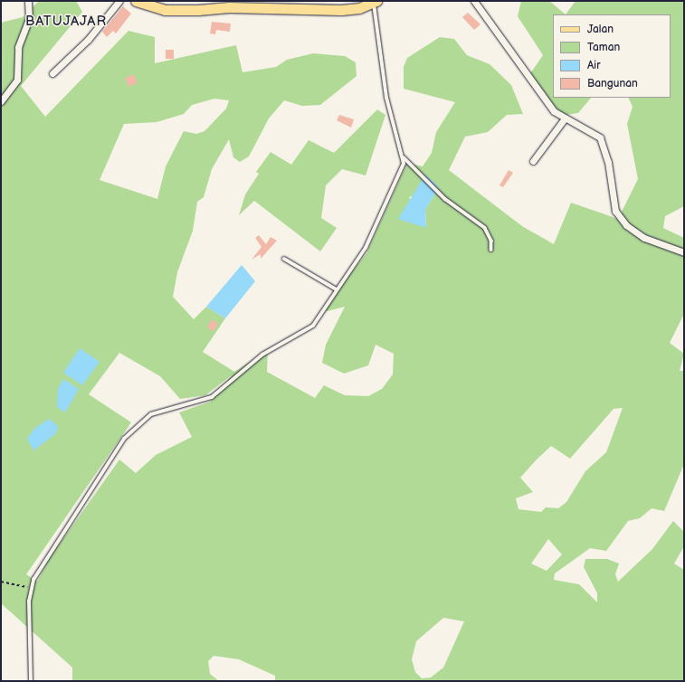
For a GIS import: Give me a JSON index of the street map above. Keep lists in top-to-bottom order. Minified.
{"districts":["BATUJAJAR"],"legend":["Jalan","Taman","Air","Bangunan"]}
